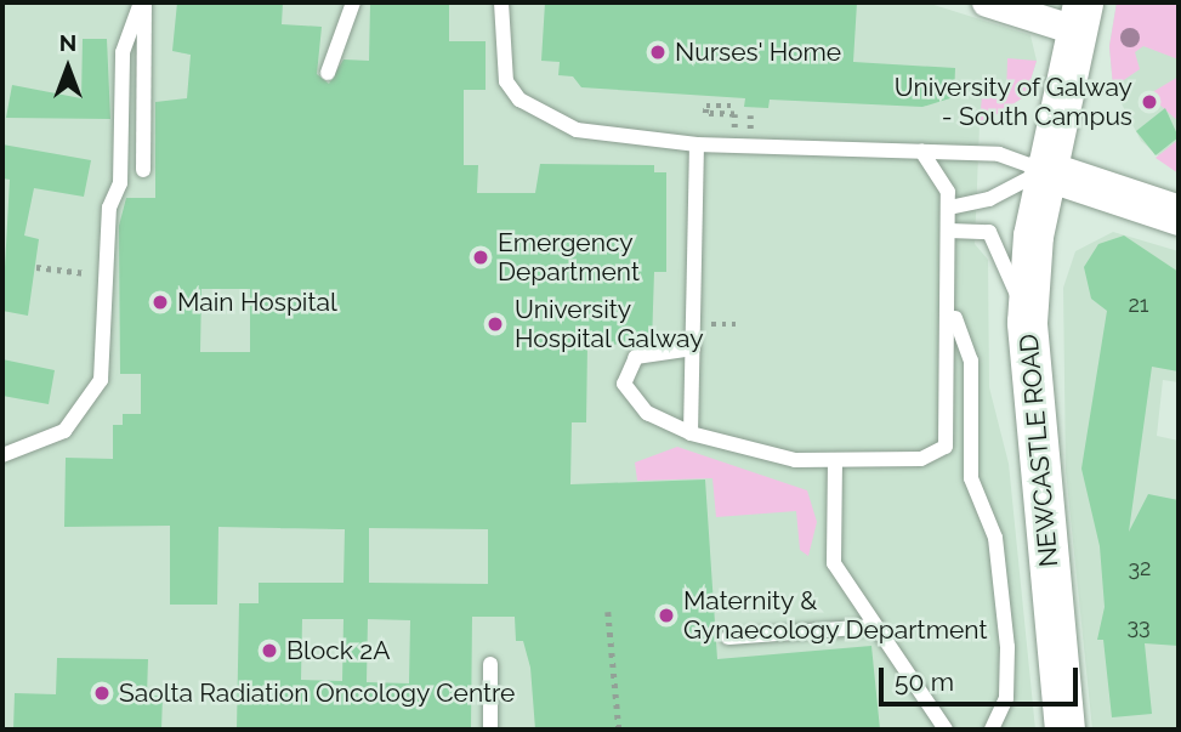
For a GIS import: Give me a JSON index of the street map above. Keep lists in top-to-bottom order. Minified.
{"streets":{"main road":["NEWCASTLE ROAD"]},"places":["Nurses' Home","University of Galway - South Campus","Emergency Department","Main Hospital","University Hospital Galway","Maternity & Gynaecology Department","Block 2A","Saolta Radiation Oncology Centre"],"house_numbers":["21","32","33"],"scale_bar":"50 m","north":"top"}
